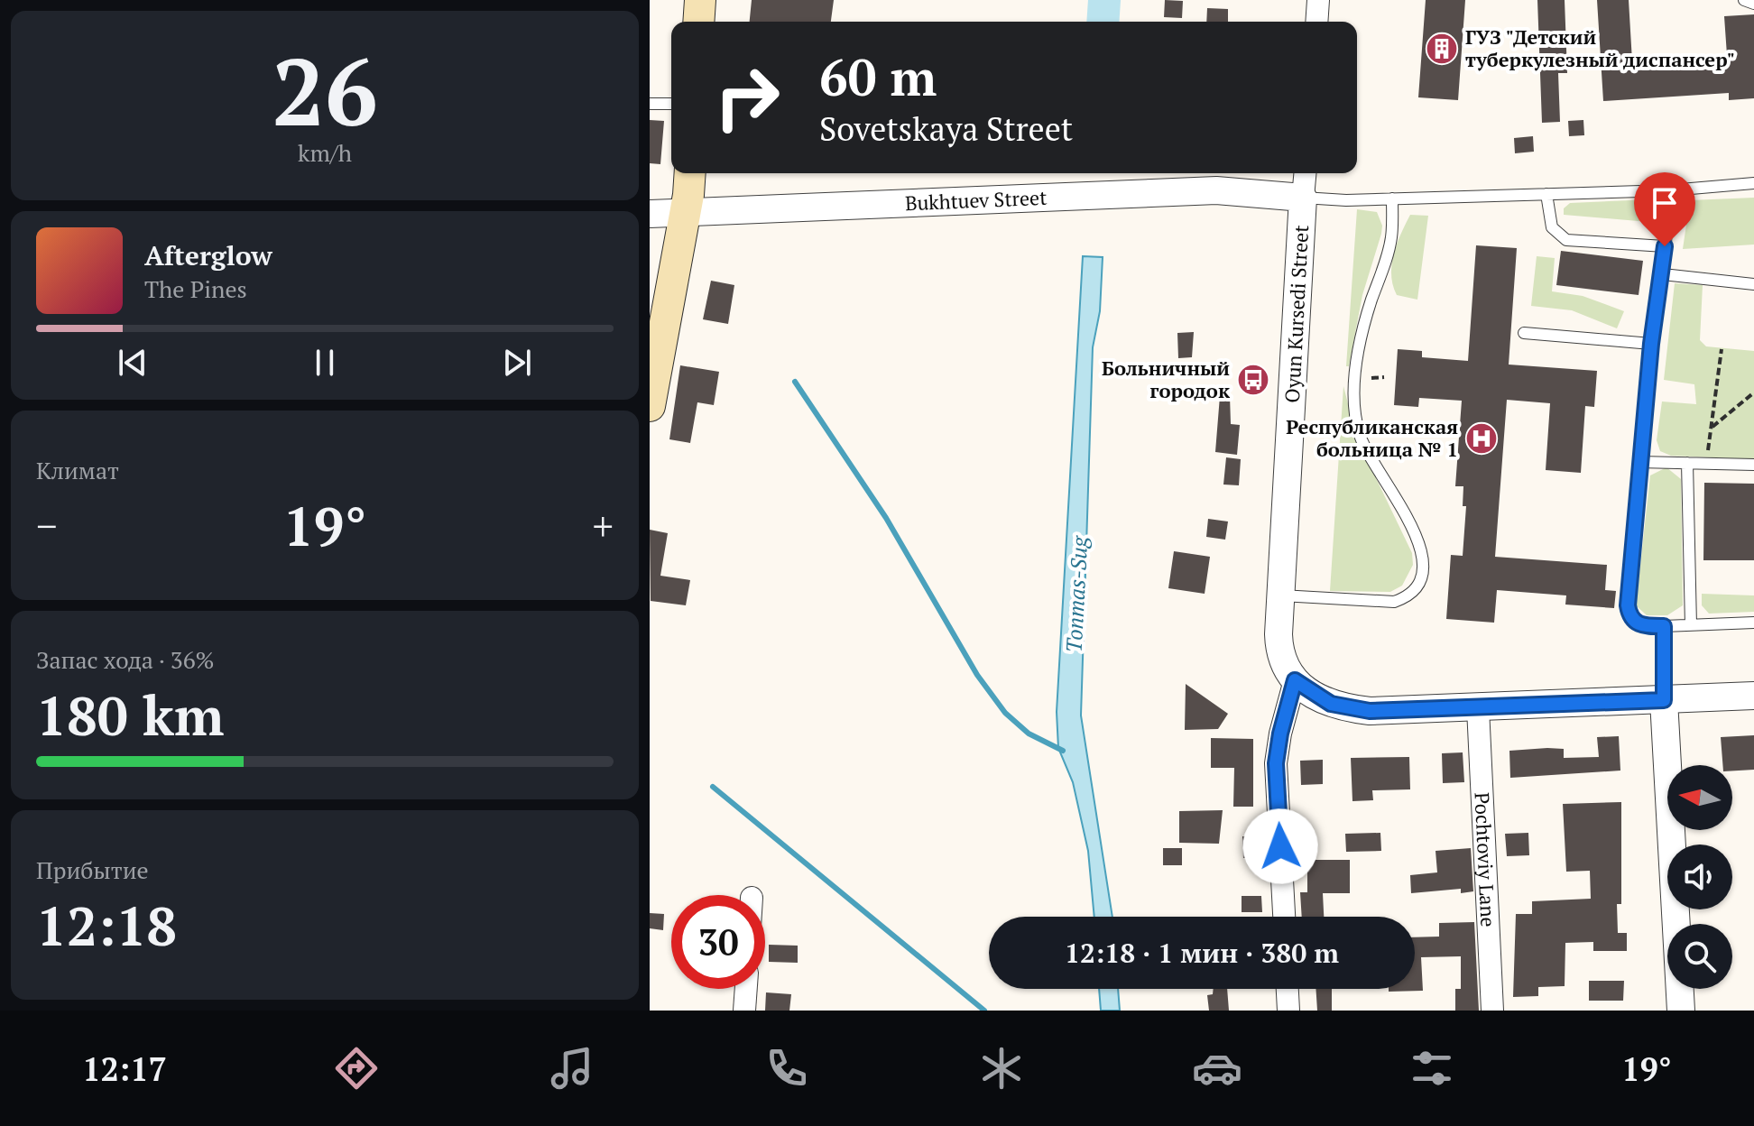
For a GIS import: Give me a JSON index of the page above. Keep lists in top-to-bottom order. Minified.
{"streets":{"street":["Bukhtuev Street","Oyun Kursedi Street","Pochtoviy Lane"]},"crossings":[["Bukhtuev Street","Oyun Kursedi Street"]],"water":["Tonmas-Sug"],"places":{"building":["ГУЗ \"Детский туберкулезный диспансер\""],"bus stop":["Больничный городок"],"hospital":["Республиканская больница № 1"]},"north":"left","page":{"tile":[["26","km/h"],"Климат",["Запас хода · 36%","180 km"],["Прибытие","12:18"]],"turn":["60 m","Sovetskaya Street"],"song":["Afterglow","The Pines"],"heat":["−","19°","+"],"limit":"30","trip":"12:18 · 1 мин · 380 m","tabs":["12:17","19°"]}}
